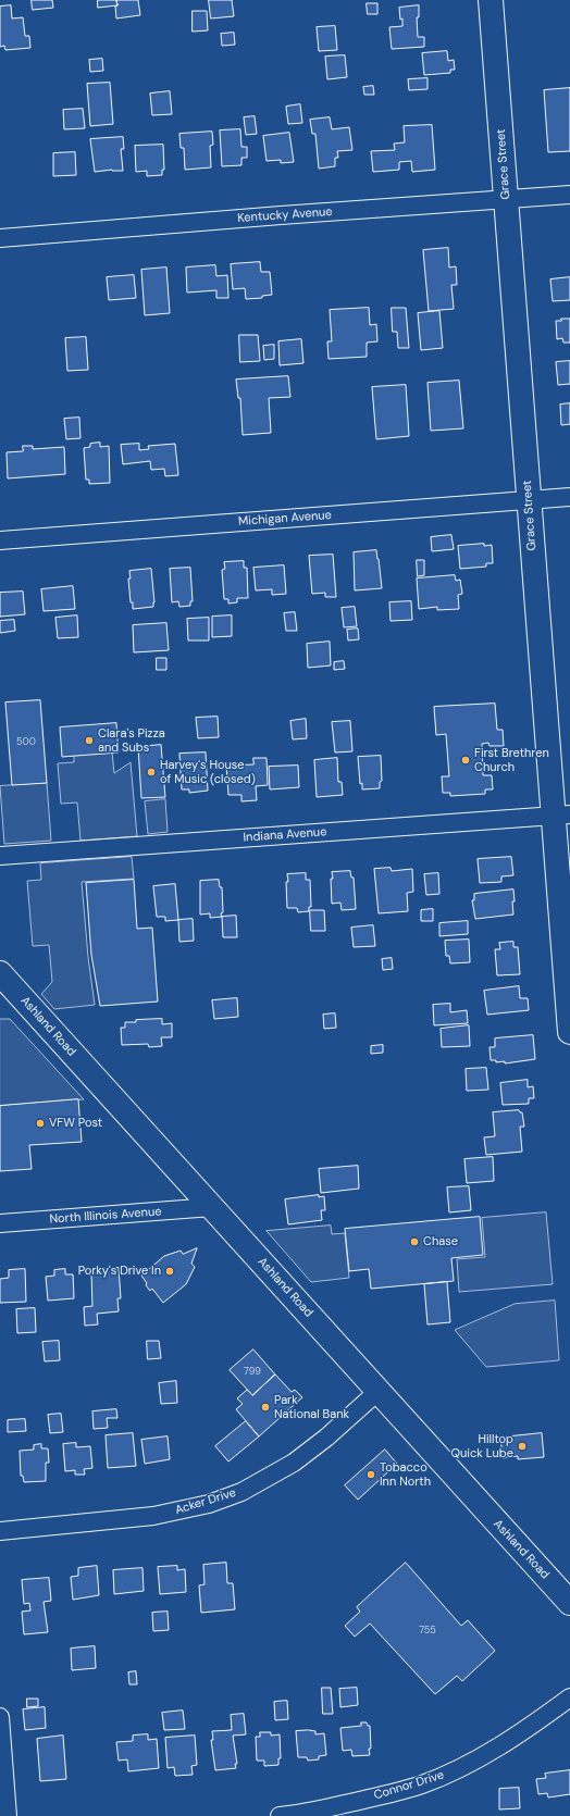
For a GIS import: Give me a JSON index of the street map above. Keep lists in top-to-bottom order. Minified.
{"streets":{"street":["Grace Street","Kentucky Avenue","Michigan Avenue","Indiana Avenue","Ashland Road","North Illinois Avenue","Acker Drive","Connor Drive"]},"crossings":[["Grace Street","Kentucky Avenue"],["Grace Street","Michigan Avenue"],["Grace Street","Indiana Avenue"],["Ashland Road","North Illinois Avenue"],["Ashland Road","Acker Drive"]],"places":["Clara's Pizza and Subs","First Brethren Church","Harvey's House of Music (closed)","VFW Post","Chase","Porky's Drive In","Park National Bank","Hilltop Quick Lube","Tobacco Inn North"],"house_numbers":["500","799","755"]}
